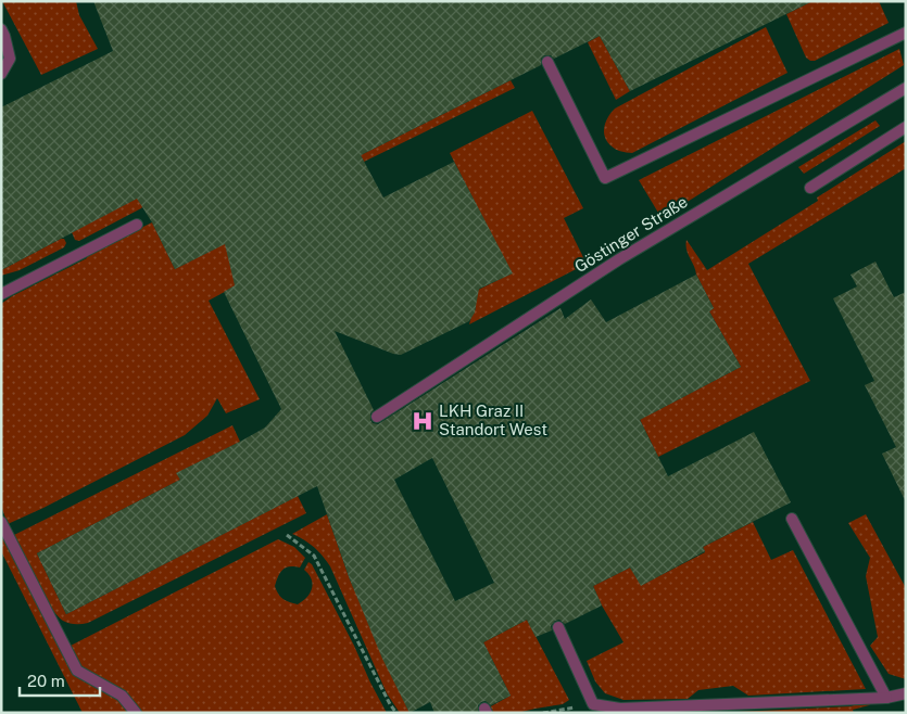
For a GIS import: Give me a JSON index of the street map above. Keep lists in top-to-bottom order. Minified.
{"streets":{"lane":["Göstinger Straße"]},"places":{"hospital":["LKH Graz II Standort West"]},"scale_bar":"20 m"}
